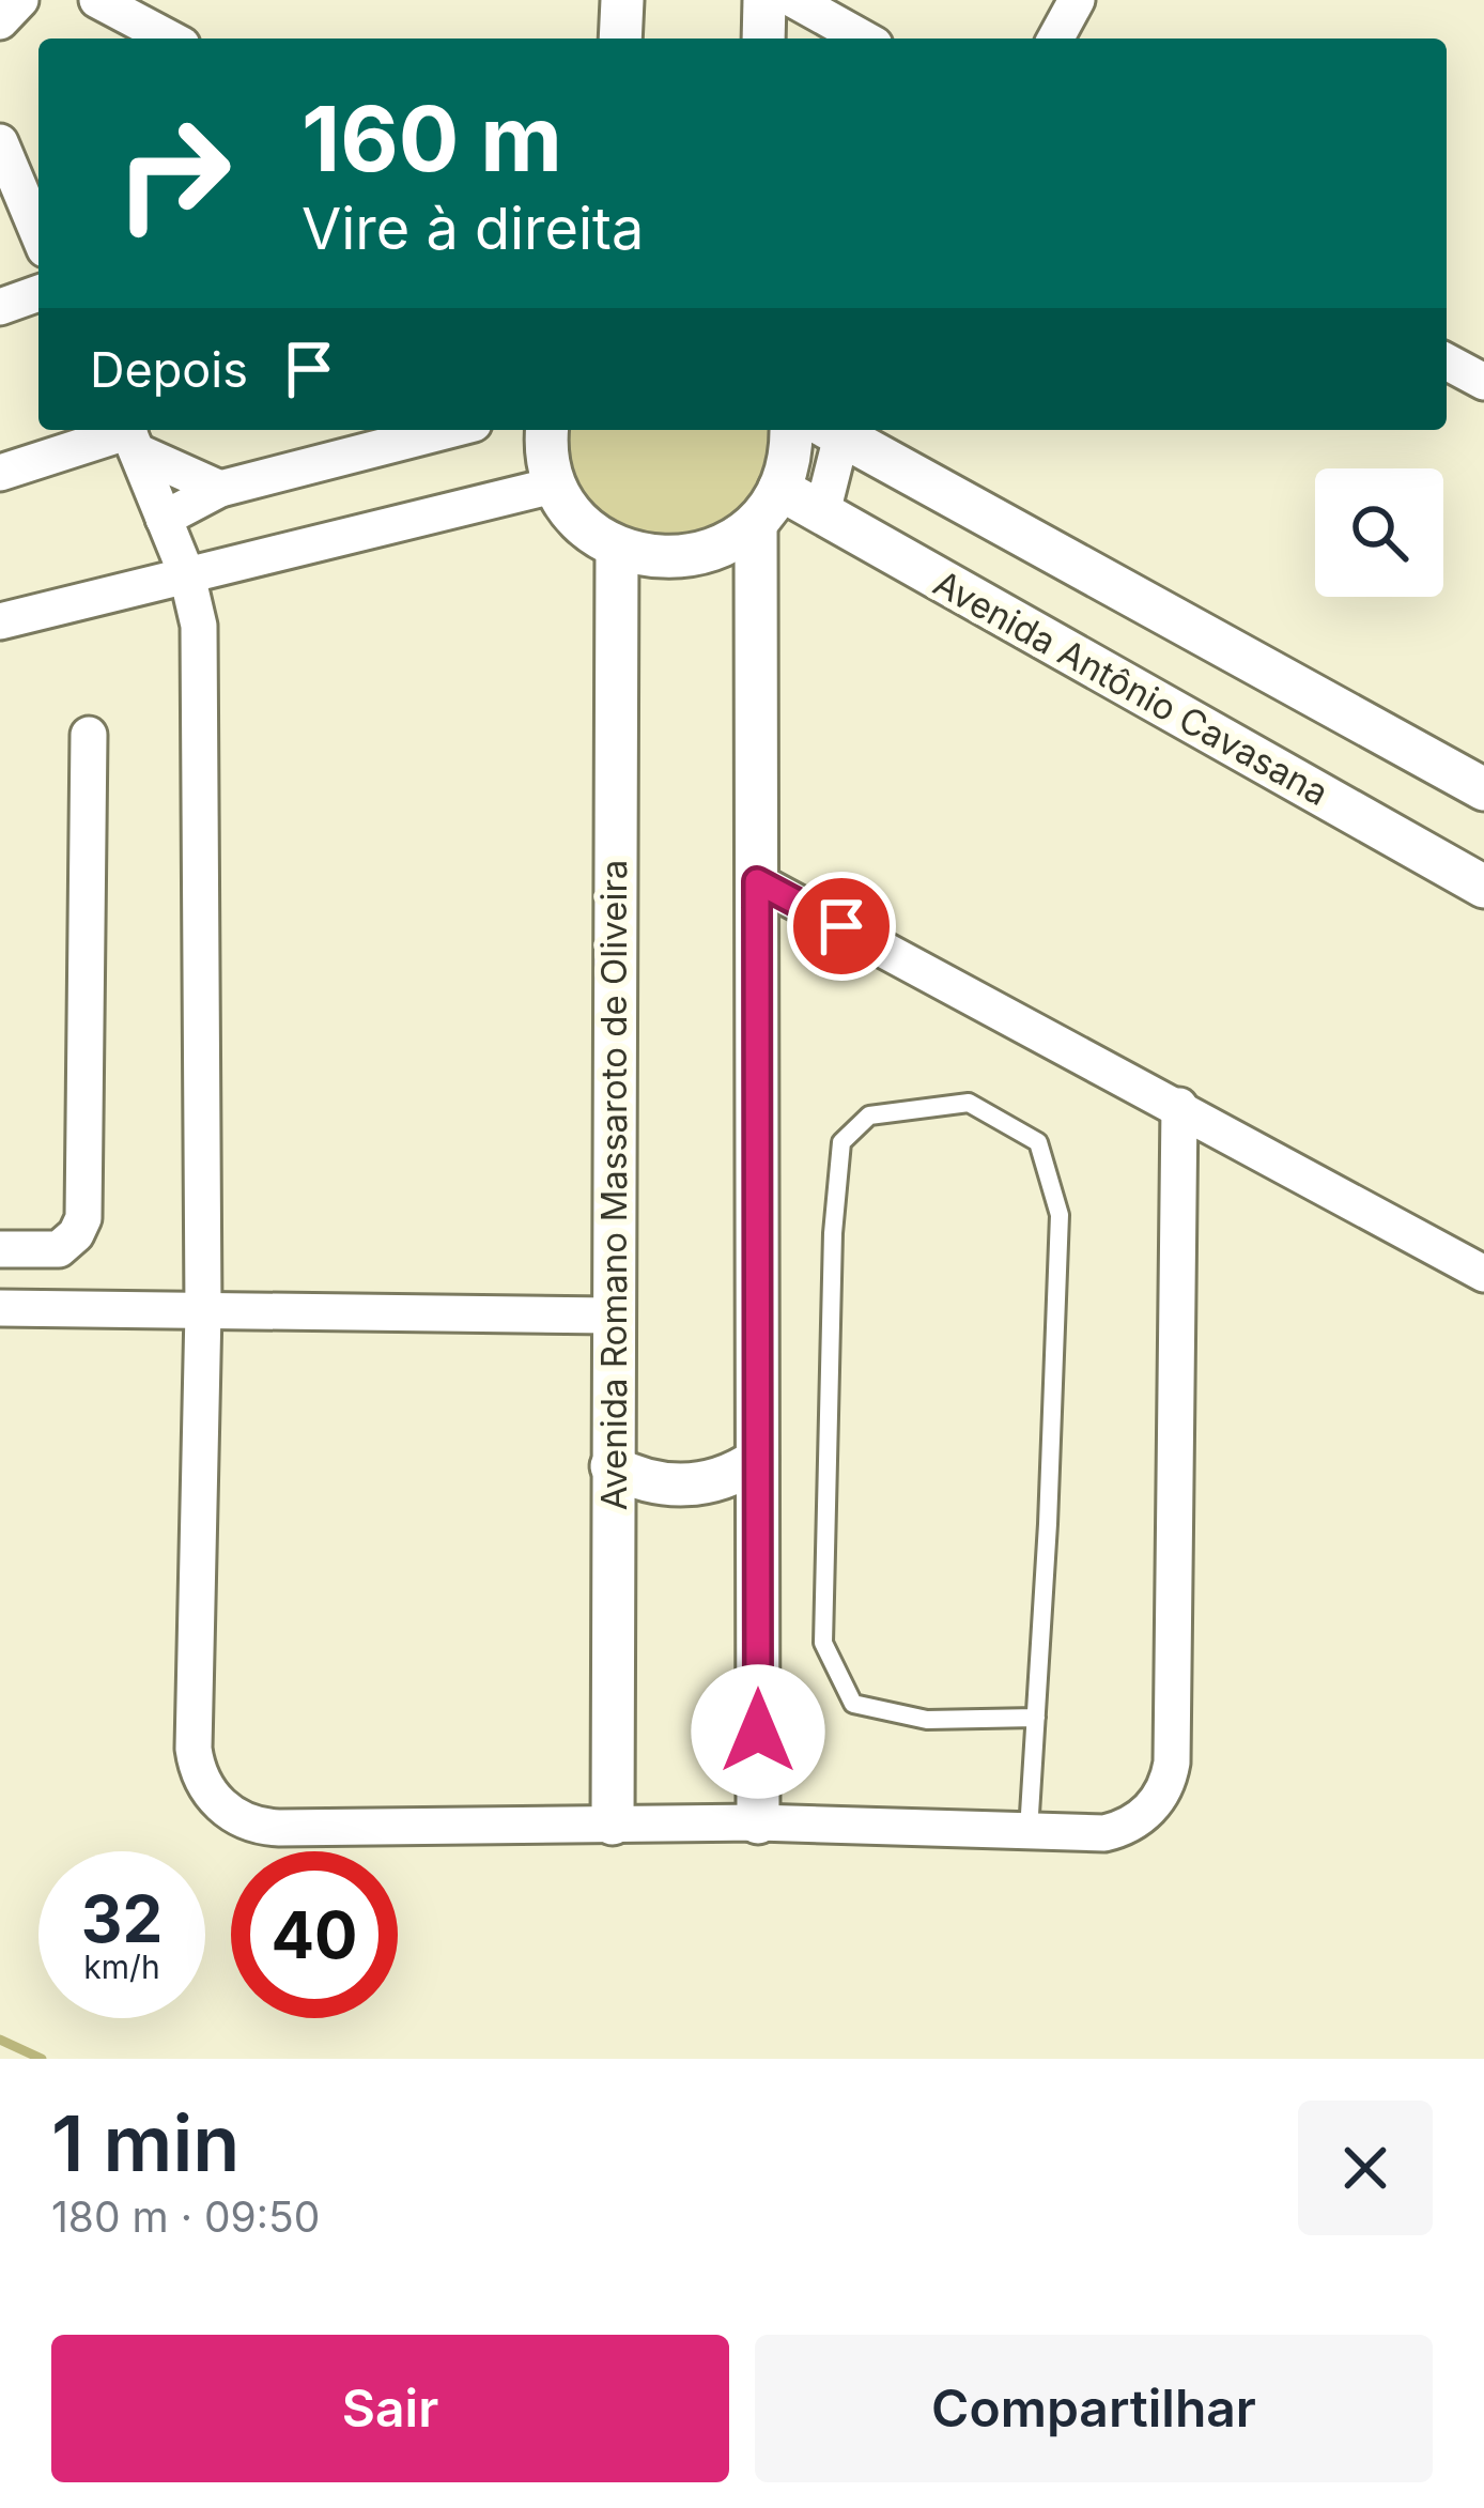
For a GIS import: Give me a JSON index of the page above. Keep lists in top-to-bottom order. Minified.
{"streets":{"street":["Avenida Antônio Cavasana","Avenida Romano Massaroto de Oliveira"]},"page":{"turn":["160 m","Vire à direita"],"then":"Depois","speed":"32 km/h","limit":"40","heading":["1 min","180 m · 09:50"],"buttons":["Sair","Compartilhar"]}}
